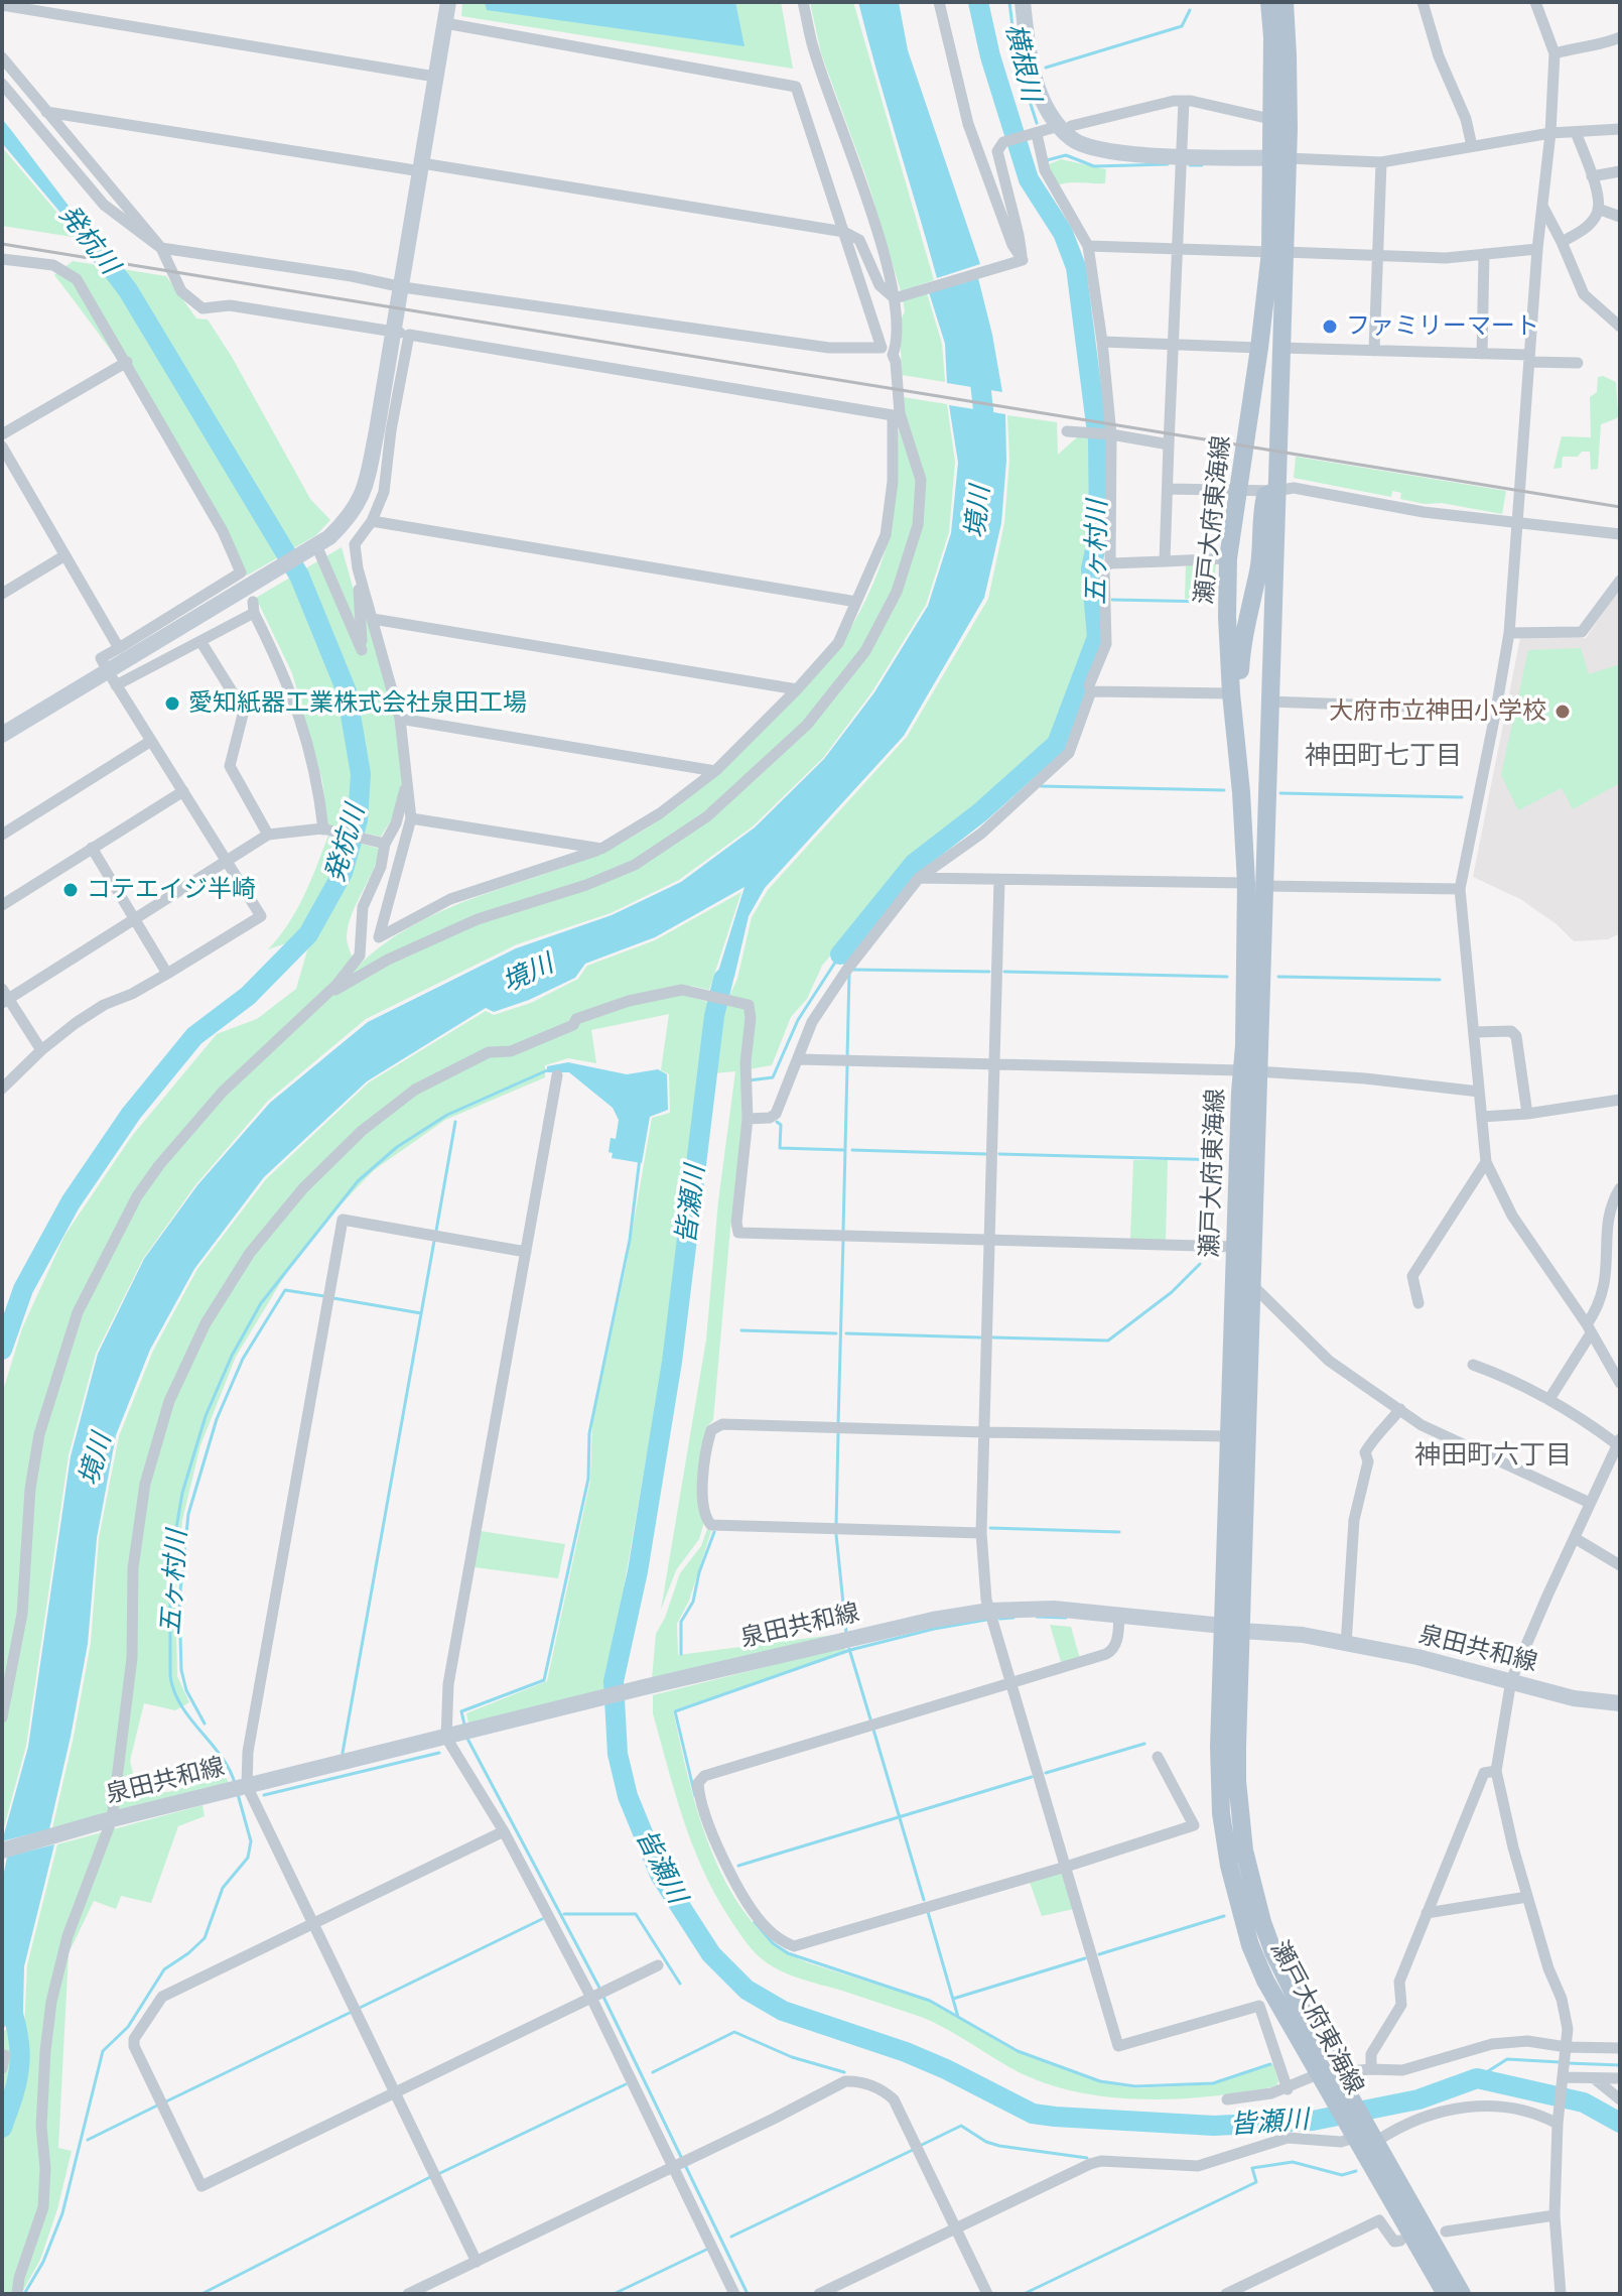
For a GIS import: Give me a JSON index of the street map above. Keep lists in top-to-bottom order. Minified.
{"streets":{"main road":["瀬戸大府東海線","泉田共和線"]},"crossings":[["瀬戸大府東海線","泉田共和線"]],"districts":["神田町七丁目","神田町六丁目"],"water":["横根川","発杭川","境川","五ヶ村川","皆瀬川"],"places":["ファミリーマート","愛知紙器工業株式会社泉田工場","大府市立神田小学校","コテエイジ半崎"]}
